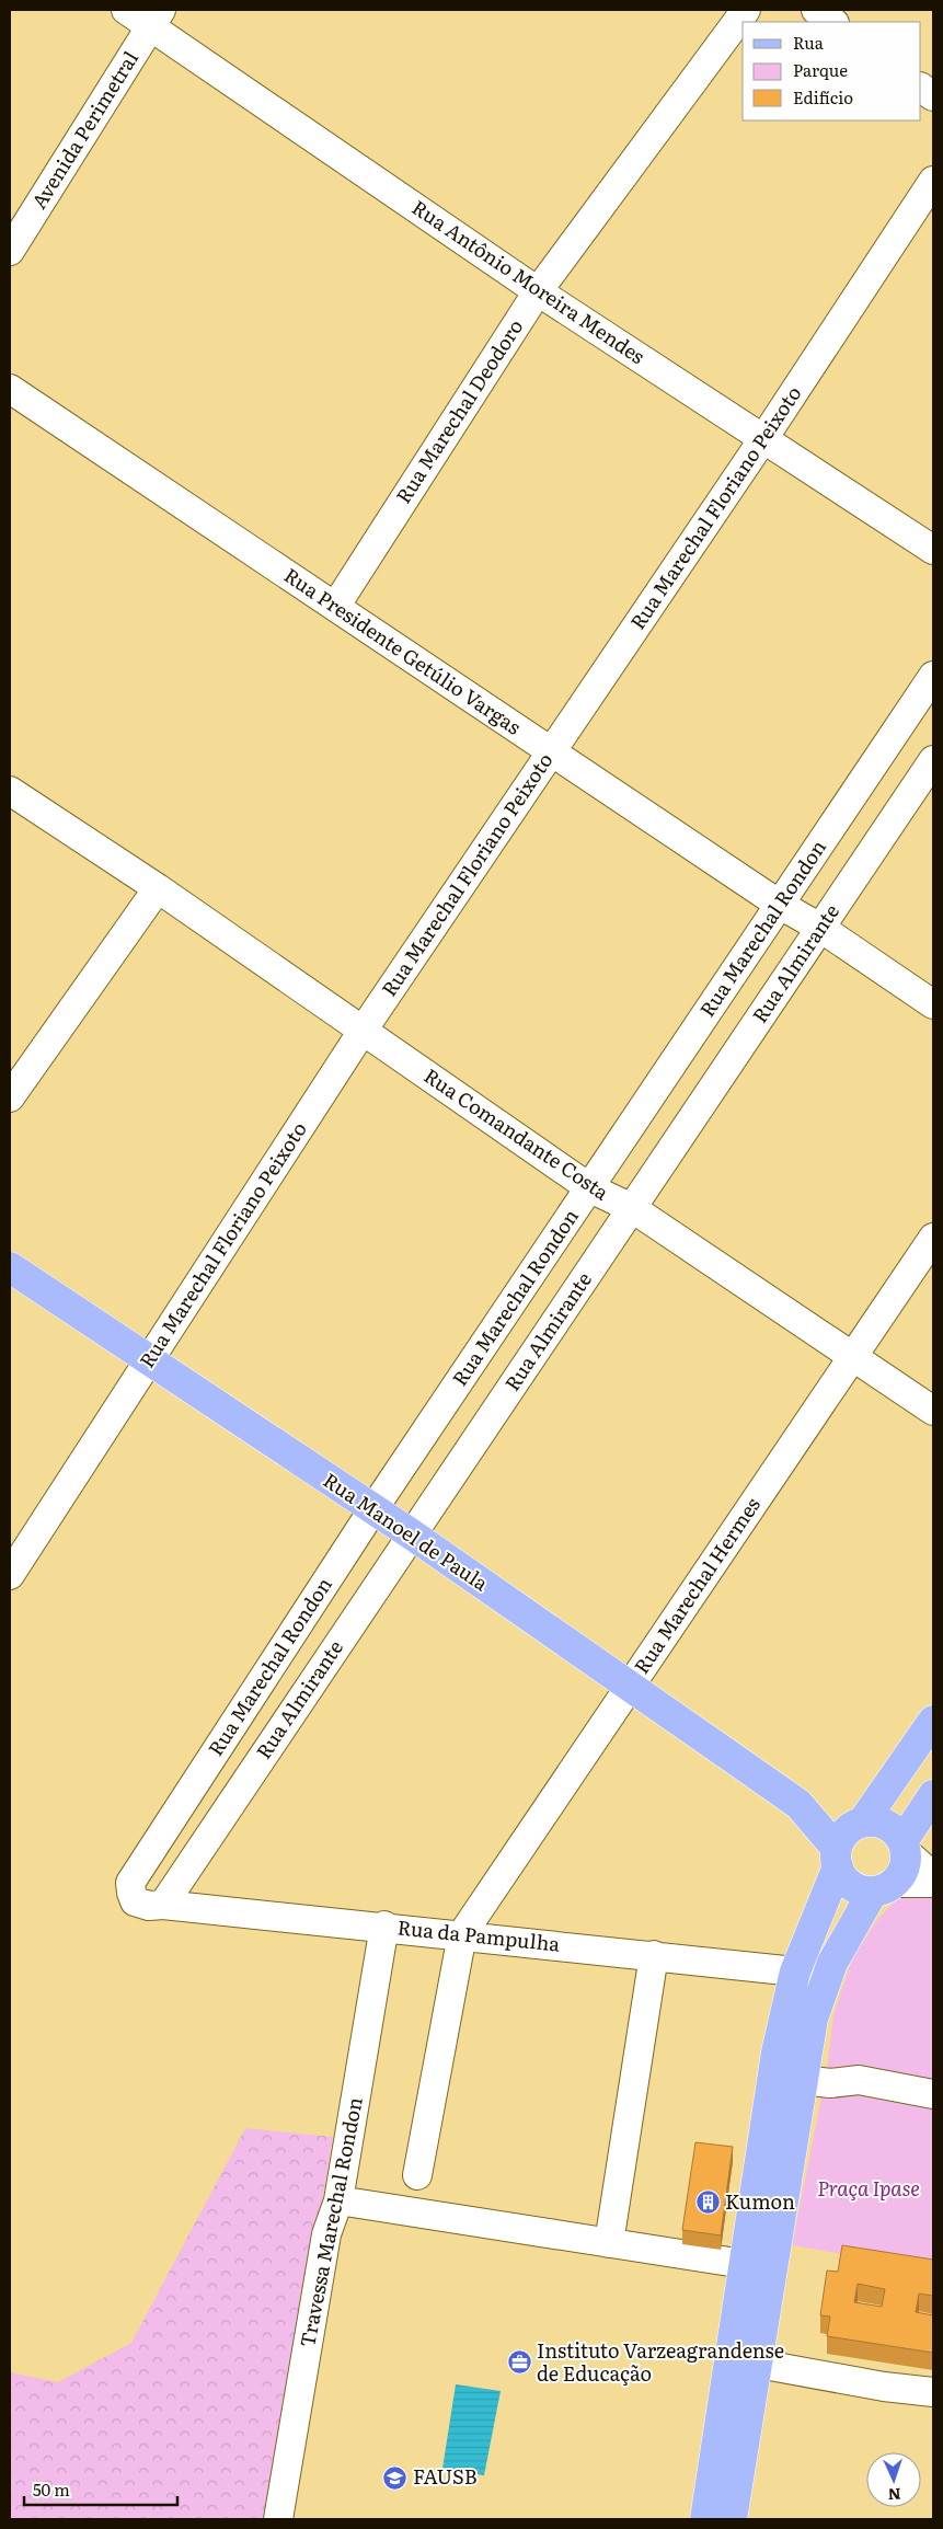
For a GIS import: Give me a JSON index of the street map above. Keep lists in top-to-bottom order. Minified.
{"streets":{"main road":["Rua Manoel de Paula"],"street":["Avenida Perimetral","Rua Antônio Moreira Mendes","Rua Marechal Deodoro","Rua Marechal Floriano Peixoto","Rua Presidente Getúlio Vargas","Rua Marechal Rondon","Rua Almirante","Rua Comandante Costa","Rua Marechal Hermes","Rua da Pampulha","Travessa Marechal Rondon"]},"crossings":[["Avenida Perimetral","Rua Antônio Moreira Mendes"],["Rua Antônio Moreira Mendes","Rua Marechal Deodoro"],["Rua Antônio Moreira Mendes","Rua Marechal Floriano Peixoto"],["Rua Marechal Deodoro","Rua Presidente Getúlio Vargas"],["Rua Marechal Floriano Peixoto","Rua Presidente Getúlio Vargas"],["Rua Marechal Floriano Peixoto","Rua Comandante Costa"],["Rua Marechal Floriano Peixoto","Rua Manoel de Paula"],["Rua Presidente Getúlio Vargas","Rua Marechal Rondon"],["Rua Presidente Getúlio Vargas","Rua Almirante"],["Rua Marechal Rondon","Rua Almirante"],["Rua Marechal Rondon","Rua Comandante Costa"],["Rua Marechal Rondon","Rua Manoel de Paula"],["Rua Marechal Rondon","Rua da Pampulha"],["Rua Almirante","Rua Comandante Costa"],["Rua Almirante","Rua Manoel de Paula"],["Rua Almirante","Rua da Pampulha"],["Rua Comandante Costa","Rua Marechal Hermes"],["Rua Manoel de Paula","Rua Marechal Hermes"],["Rua Marechal Hermes","Rua da Pampulha"],["Rua da Pampulha","Travessa Marechal Rondon"]],"parks":["Praça Ipase"],"places":{"building":["Kumon"],"office":["Instituto Varzeagrandense de Educação"],"school or university":["FAUSB"]},"legend":["Rua","Parque","Edifício"],"scale_bar":"50 m","north":"bottom"}
